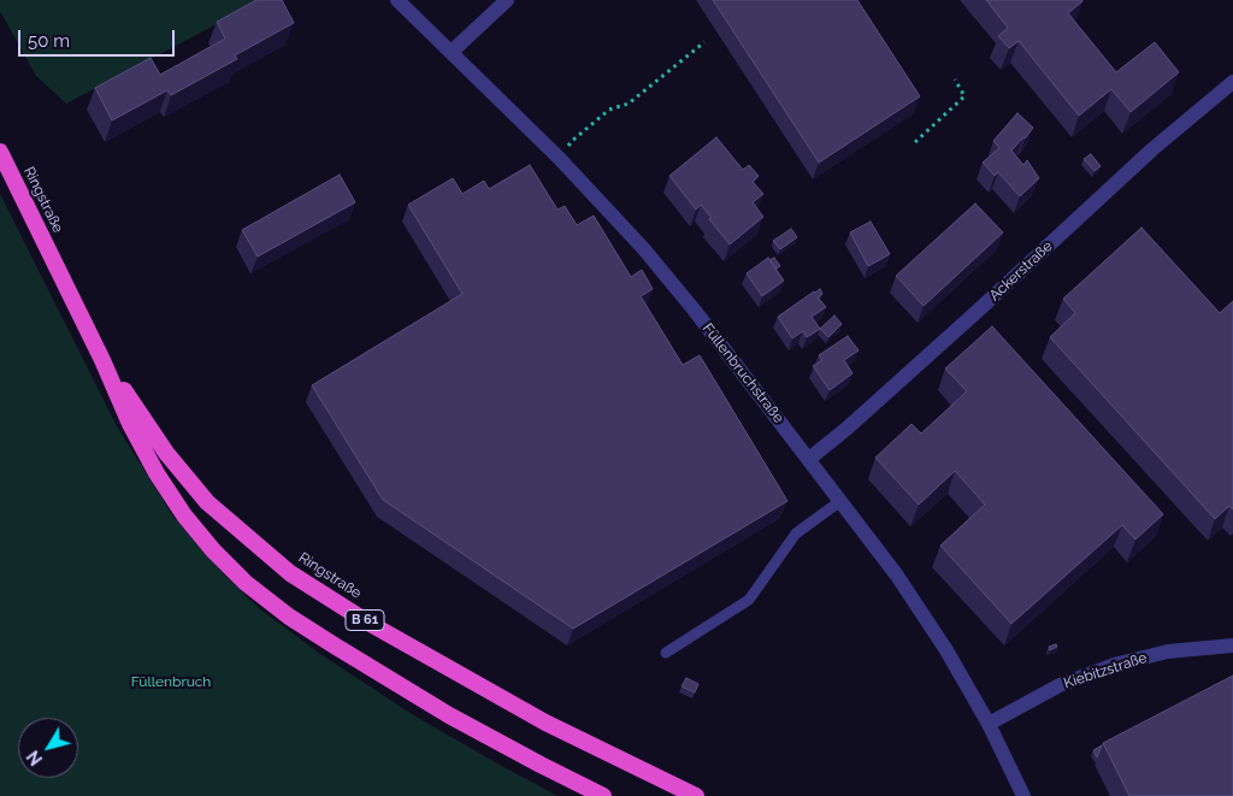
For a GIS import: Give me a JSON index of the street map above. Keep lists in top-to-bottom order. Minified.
{"streets":{"highway":["Ringstraße","B 61"],"street":["Ackerstraße","Füllenbruchstraße","Kiebitzstraße"]},"crossings":[["Ackerstraße","Füllenbruchstraße"],["Füllenbruchstraße","Kiebitzstraße"]],"parks":["Füllenbruch"],"scale_bar":"50 m","north":"bottom left"}
